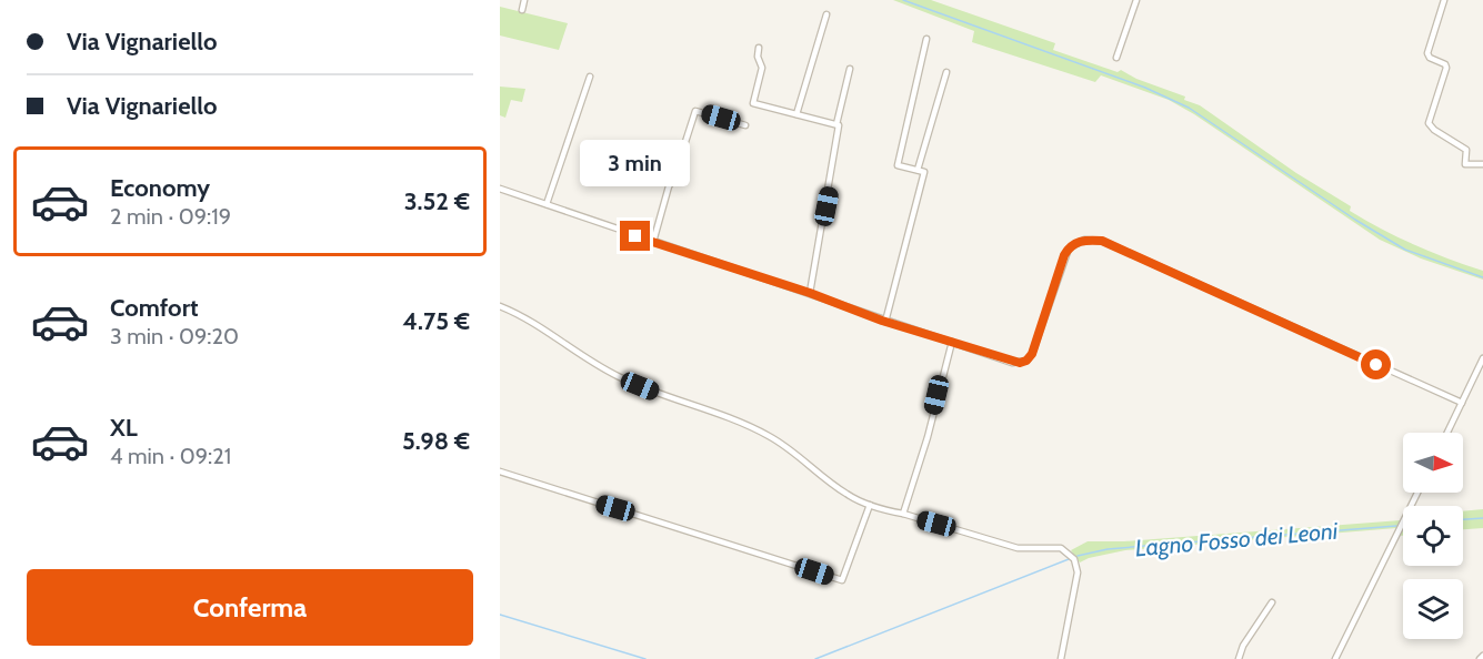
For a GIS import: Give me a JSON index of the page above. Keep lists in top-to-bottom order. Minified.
{"water":["Lagno Fosso dei Leoni"],"north":"right","page":{"banner":["Via Vignariello","Via Vignariello"],"bubble":"3 min","list":[{"name":"Economy","note":"2 min · 09:19","value":"3.52 €"},{"name":"Comfort","note":"3 min · 09:20","value":"4.75 €"},{"name":"XL","note":"4 min · 09:21","value":"5.98 €"}],"buttons":"Conferma"}}
